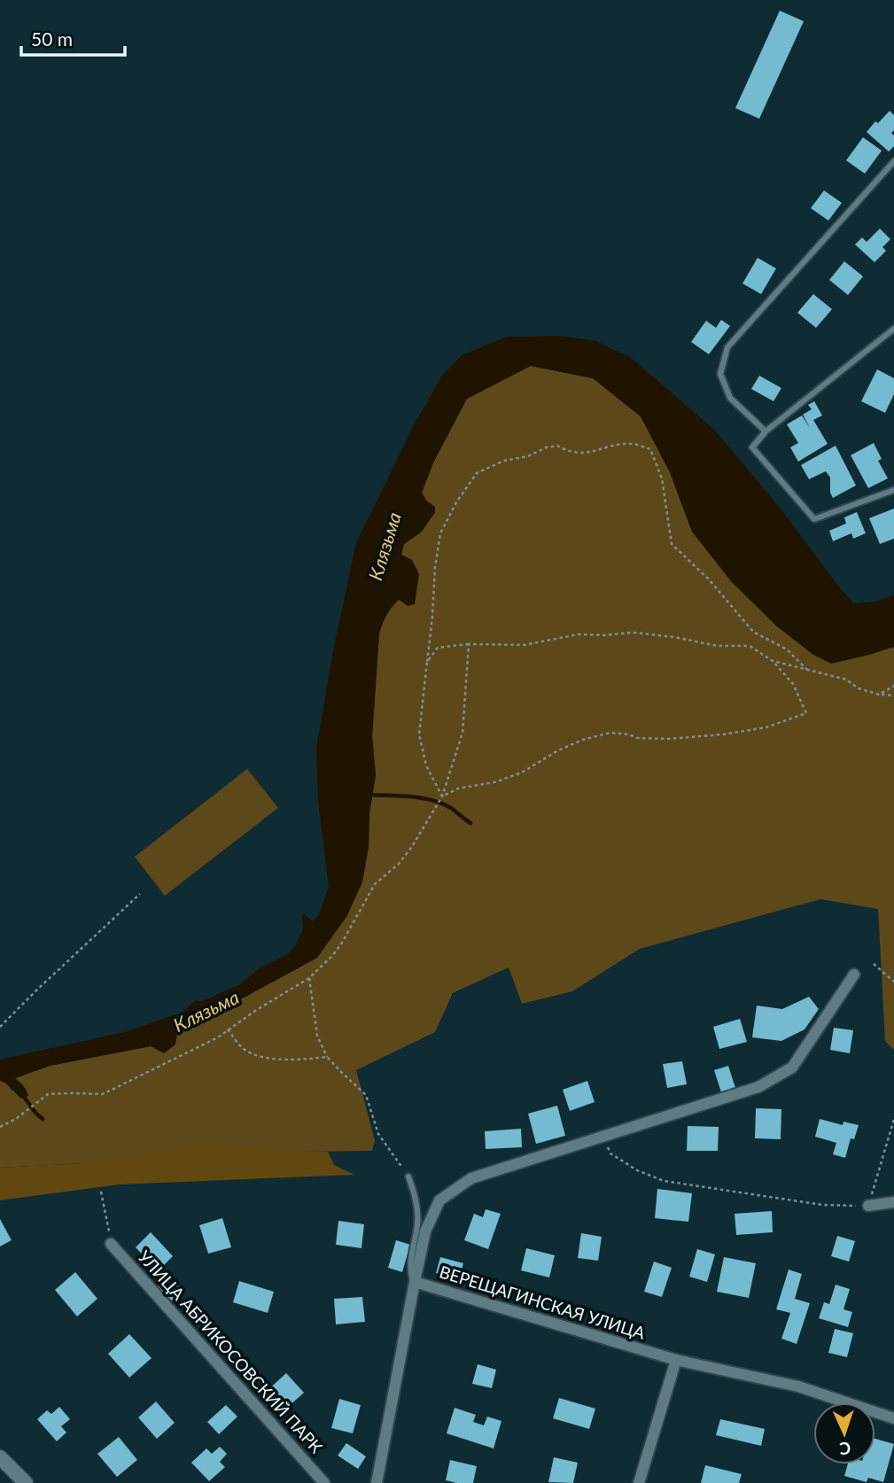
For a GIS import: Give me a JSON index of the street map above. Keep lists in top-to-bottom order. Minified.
{"streets":{"street":["ВЕРЕЩАГИНСКАЯ УЛИЦА","УЛИЦА АБРИКОСОВСКИЙ ПАРК"]},"water":["Клязьма"],"scale_bar":"50 m","north":"bottom"}
